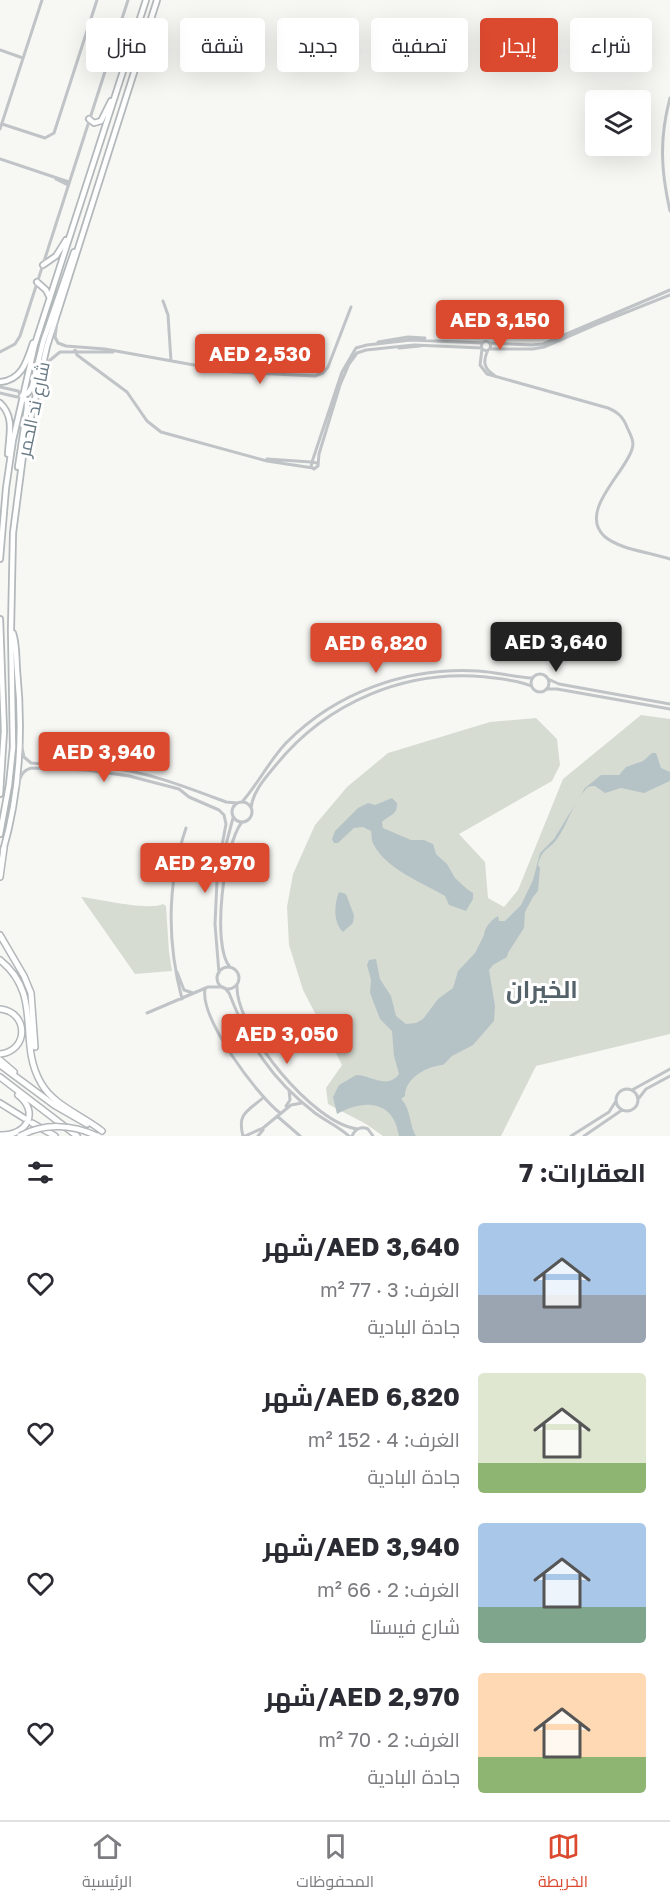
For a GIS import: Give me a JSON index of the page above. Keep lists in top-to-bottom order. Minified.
{"streets":{"main road":["شارع ند الحمر"]},"districts":["الخيران"],"page":{"chip":["شراء","إيجار","تصفية","جديد","شقة","منزل"],"price":["AED 3,150","AED 2,530","AED 3,640","AED 6,820","AED 3,940","AED 2,970","AED 3,050"],"heading":"العقارات: 7","list":[{"name":"AED 3,640/شهر","note":"الغرف: 3 · 77 m² · جادة البادية"},{"name":"AED 6,820/شهر","note":"الغرف: 4 · 152 m² · جادة البادية"},{"name":"AED 3,940/شهر","note":"الغرف: 2 · 66 m² · شارع فيستا"},{"name":"AED 2,970/شهر","note":"الغرف: 2 · 70 m² · جادة البادية"}],"tabs":["الخريطة","المحفوظات","الرئيسية"]}}
